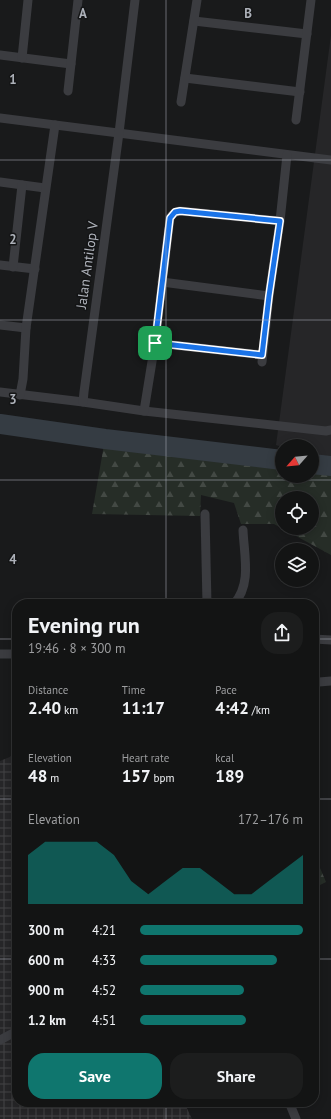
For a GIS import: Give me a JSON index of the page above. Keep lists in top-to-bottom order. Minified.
{"streets":{"street":["Jalan Antilop V"]},"north":"bottom left","page":{"heading":["Evening run","19:46 · 8 × 300 m"],"stats":[["Distance","2.40 km"],["Time","11:17"],["Pace","4:42 /km"],["Elevation","48 m"],["Heart rate","157 bpm"],["kcal","189"]],"chart":["Elevation","172–176 m"],"list":[{"name":"300 m","note":"4:21"},{"name":"600 m","note":"4:33"},{"name":"900 m","note":"4:52"},{"name":"1.2 km","note":"4:51"}],"buttons":["Save","Share"]},"grid":{"columns":["A","B"],"rows":["1","2","3","4"]}}
